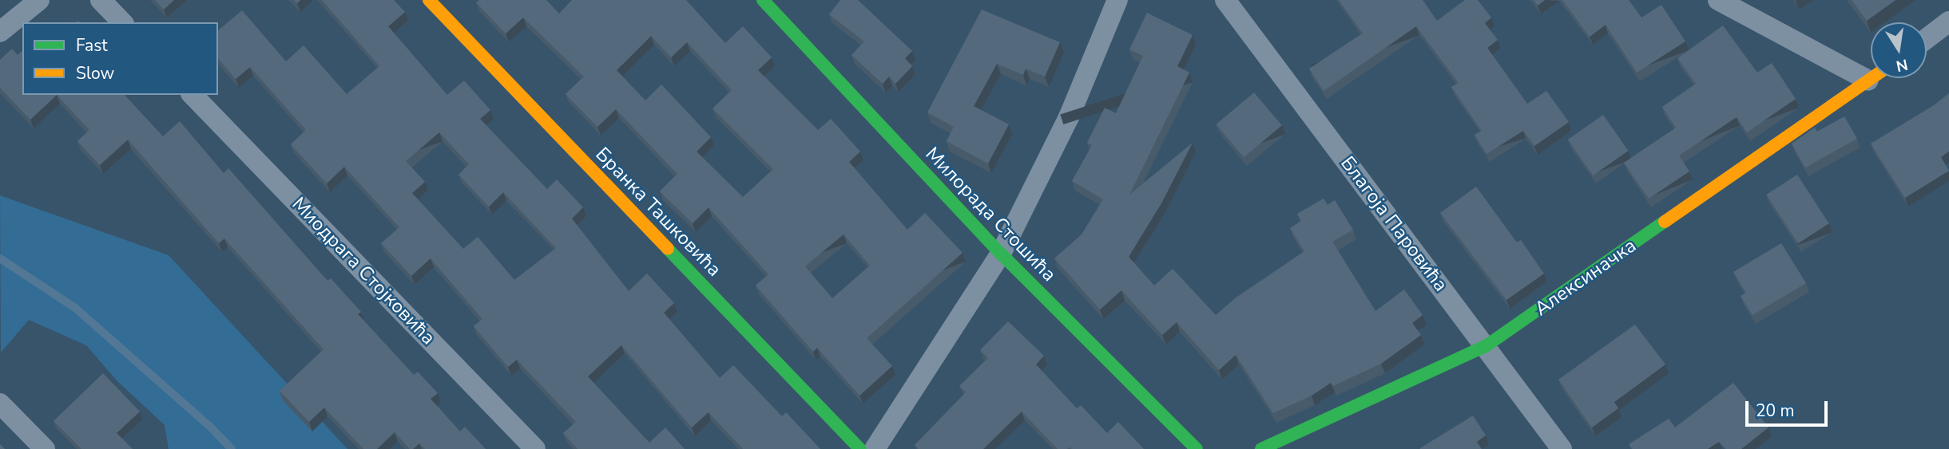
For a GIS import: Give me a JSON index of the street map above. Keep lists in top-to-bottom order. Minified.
{"streets":{"street":["Бранка Ташковића","Милорада Стошића","Благоја Паровића","Миодрага Стојковића","Алексиначка"]},"crossings":[["Благоја Паровића","Алексиначка"]],"legend":["Fast","Slow"],"scale_bar":"20 m","north":"bottom"}
